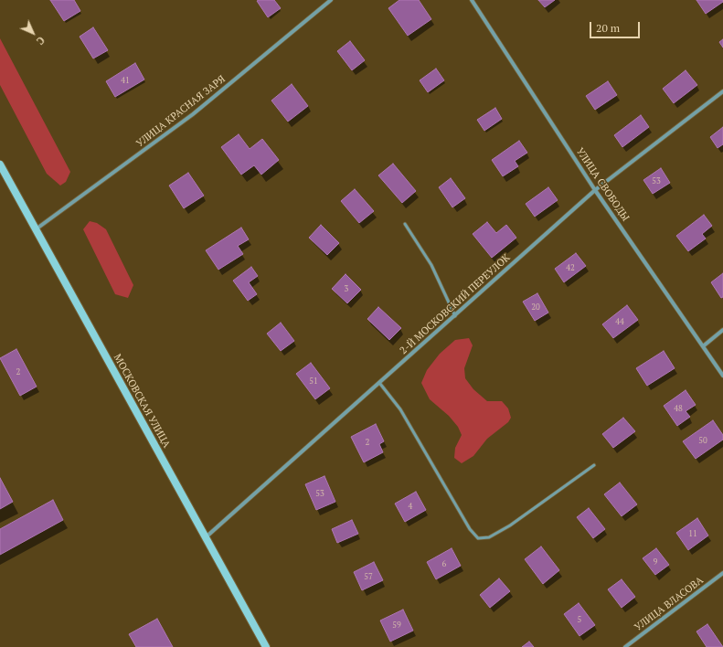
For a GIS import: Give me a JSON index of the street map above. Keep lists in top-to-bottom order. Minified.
{"streets":{"main road":["МОСКОВСКАЯ УЛИЦА"],"street":["УЛИЦА КРАСНАЯ ЗАРЯ","УЛИЦА СВОБОДЫ","2-Й МОСКОВСКИЙ ПЕРЕУЛОК","УЛИЦА ВЛАСОВА"]},"crossings":[["УЛИЦА КРАСНАЯ ЗАРЯ","МОСКОВСКАЯ УЛИЦА"],["УЛИЦА СВОБОДЫ","2-Й МОСКОВСКИЙ ПЕРЕУЛОК"],["2-Й МОСКОВСКИЙ ПЕРЕУЛОК","МОСКОВСКАЯ УЛИЦА"]],"house_numbers":["41","53","42","3","20","44","2","51","48","50","2","53","4","11","9","6","57","5","59"],"scale_bar":"20 m","north":"bottom right"}
